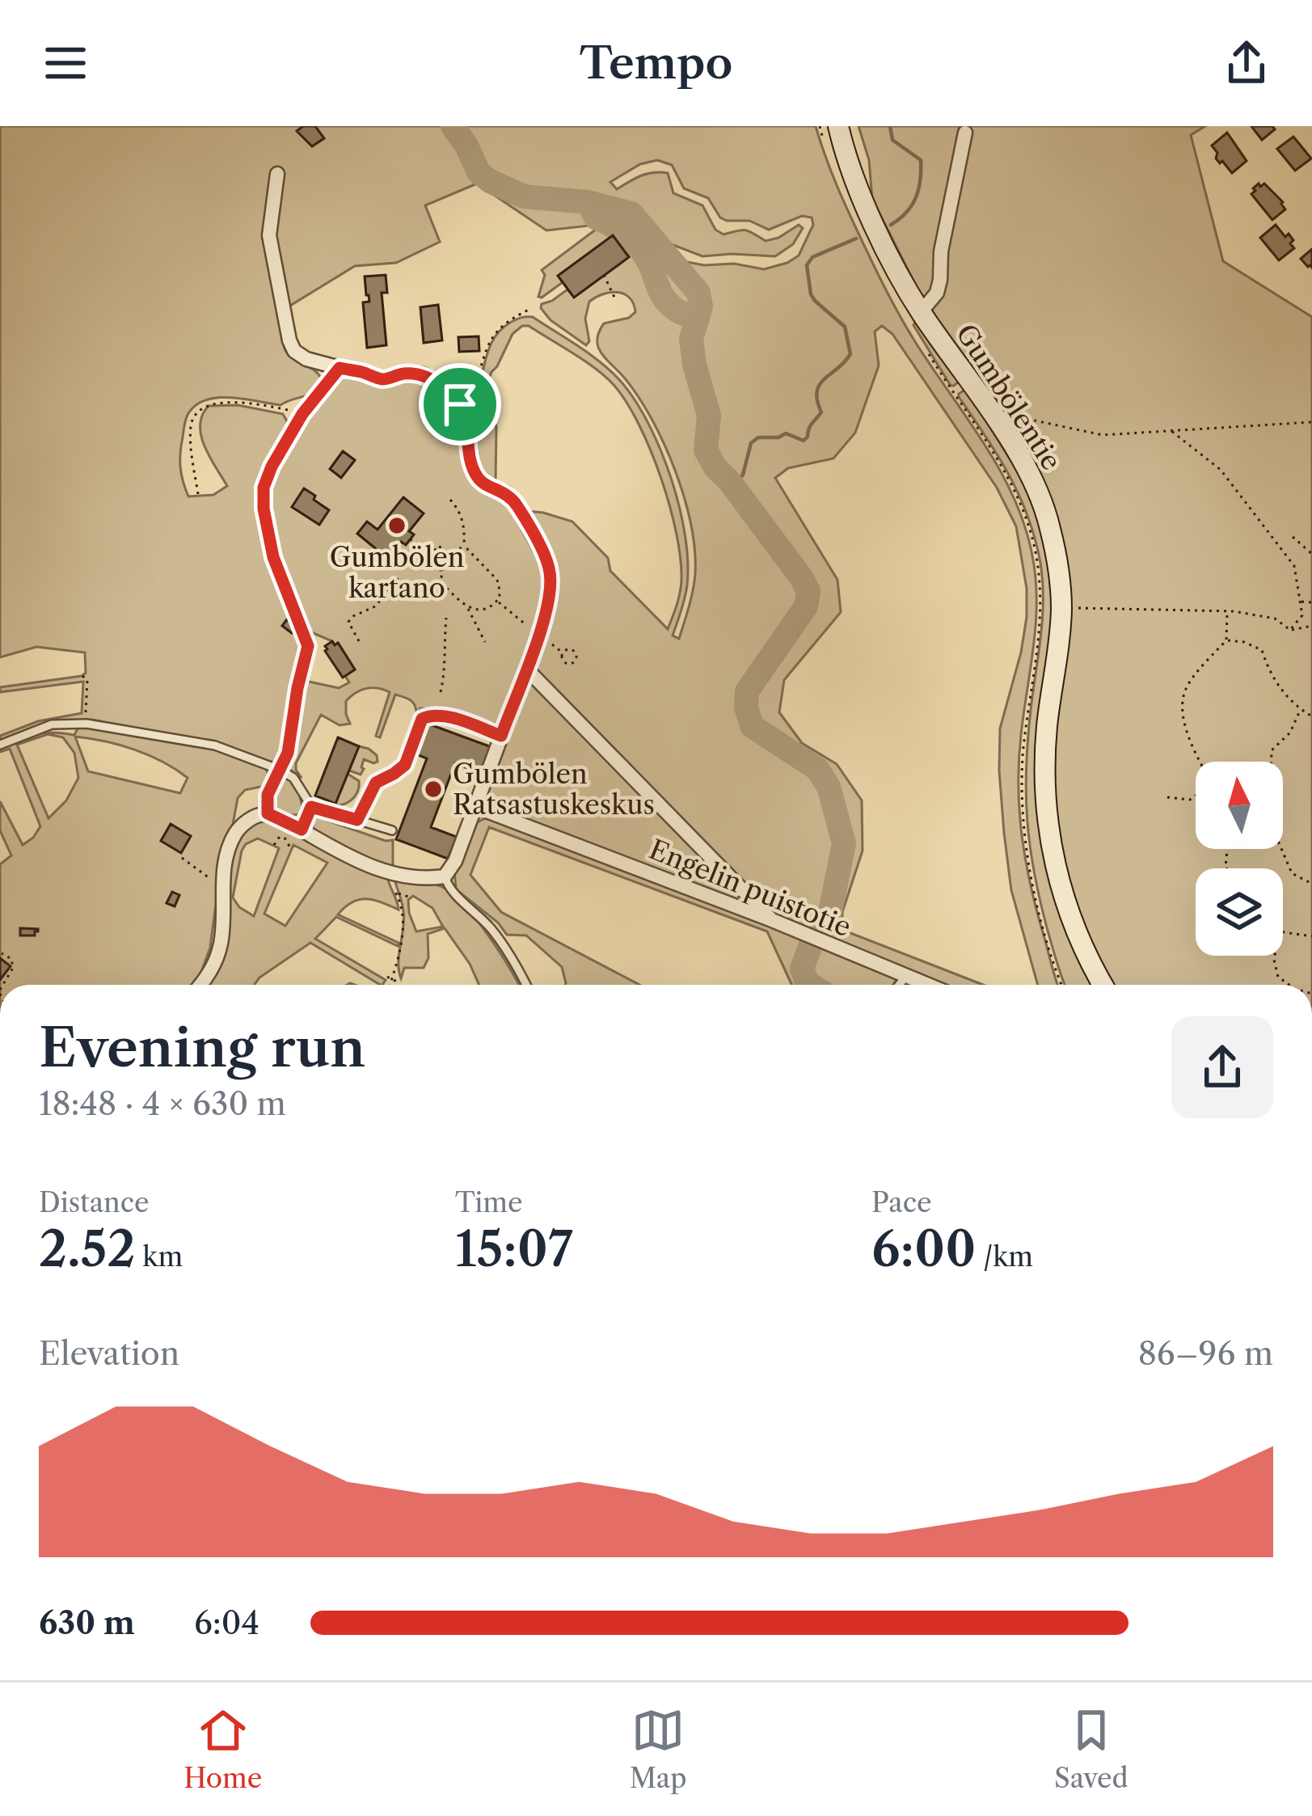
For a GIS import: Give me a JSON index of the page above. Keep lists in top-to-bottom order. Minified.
{"streets":{"main road":["Gumbölentie"],"street":["Engelin puistotie"]},"places":["Gumbölen kartano","Gumbölen Ratsastuskeskus"],"north":"top","page":{"header":"Tempo","heading":["Evening run","18:48 · 4 × 630 m"],"stats":[["Distance","2.52 km"],["Time","15:07"],["Pace","6:00 /km"]],"chart":["Elevation","86–96 m"],"list":[{"name":"630 m","note":"6:04"}],"tabs":["Home","Map","Saved"]}}
